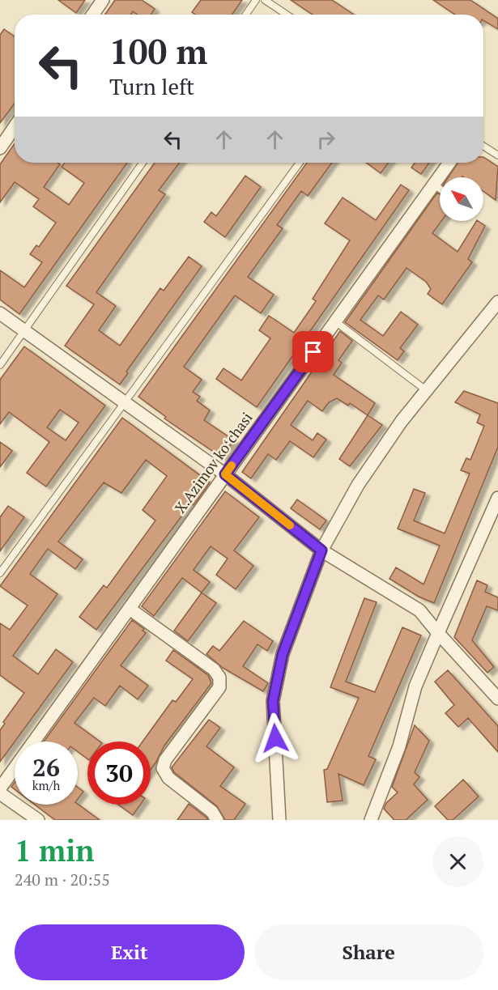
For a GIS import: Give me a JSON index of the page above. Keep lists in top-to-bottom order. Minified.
{"streets":{"street":["X.Azimov koʻchasi"]},"north":"top left","page":{"turn":["100 m","Turn left"],"speed":"26 km/h","limit":"30","heading":["1 min","240 m · 20:55"],"buttons":["Exit","Share"]}}
